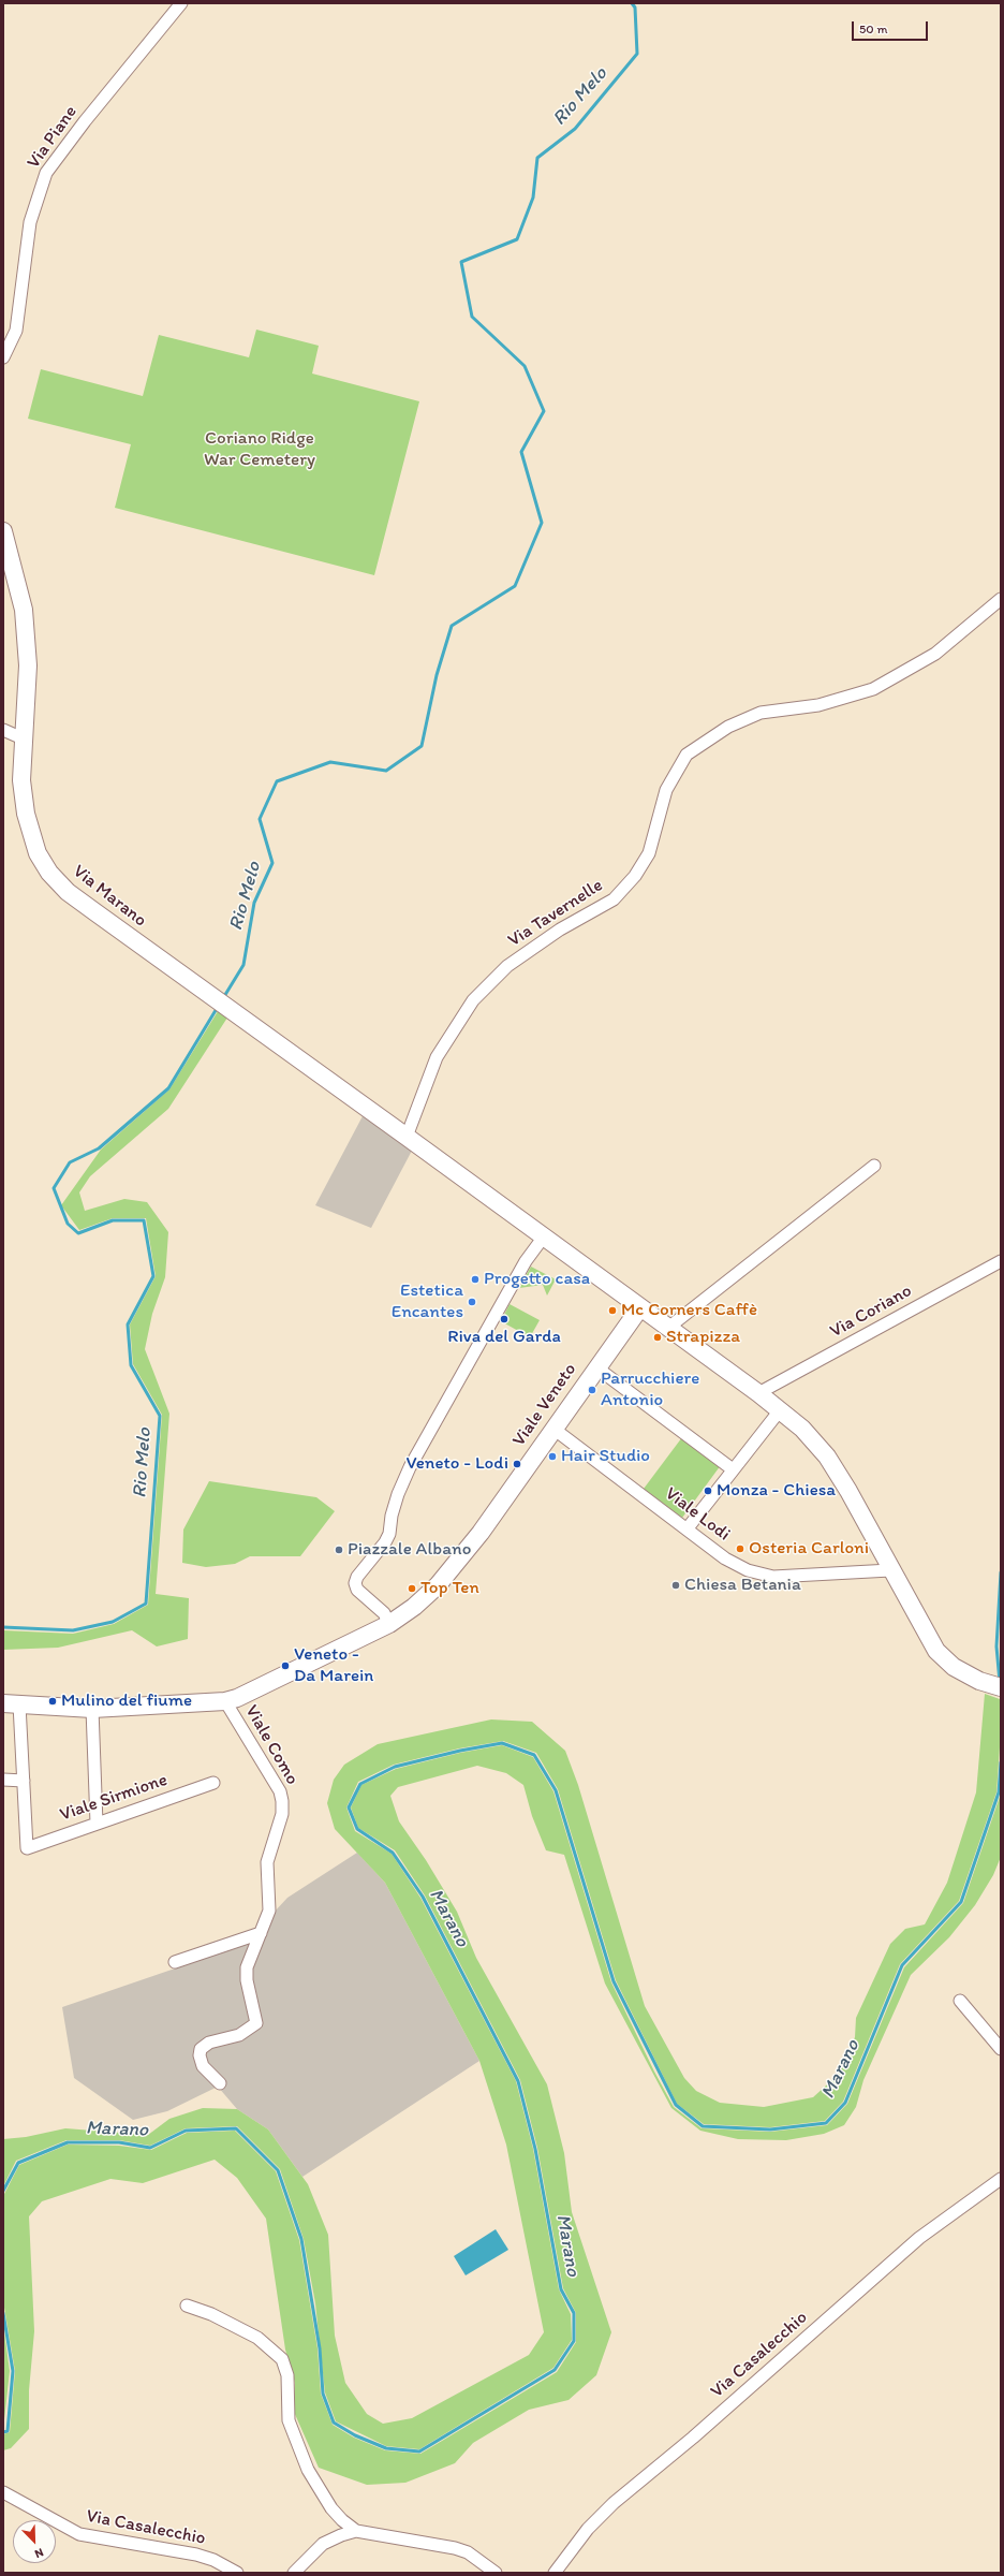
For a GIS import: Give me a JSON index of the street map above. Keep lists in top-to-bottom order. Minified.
{"streets":{"main road":["Via Marano","Viale Veneto"],"street":["Via Piane","Via Tavernelle","Via Coriano","Viale Lodi","Viale Como","Viale Sirmione","Via Casalecchio"]},"crossings":[["Via Marano","Via Tavernelle"],["Via Marano","Via Coriano"],["Via Marano","Viale Veneto"],["Via Marano","Viale Lodi"],["Viale Veneto","Viale Lodi"],["Viale Veneto","Viale Como"]],"water":["Rio Melo","Marano"],"parks":["Coriano Ridge War Cemetery"],"places":["Progetto casa","Estetica Encantes","Mc Corners Caffè","Riva del Garda","Strapizza","Parrucchiere Antonio","Hair Studio","Veneto - Lodi","Monza - Chiesa","Osteria Carloni","Piazzale Albano","Chiesa Betania","Top Ten","Veneto - Da Marein","Mulino del fiume"],"scale_bar":"50 m","north":"bottom right"}
